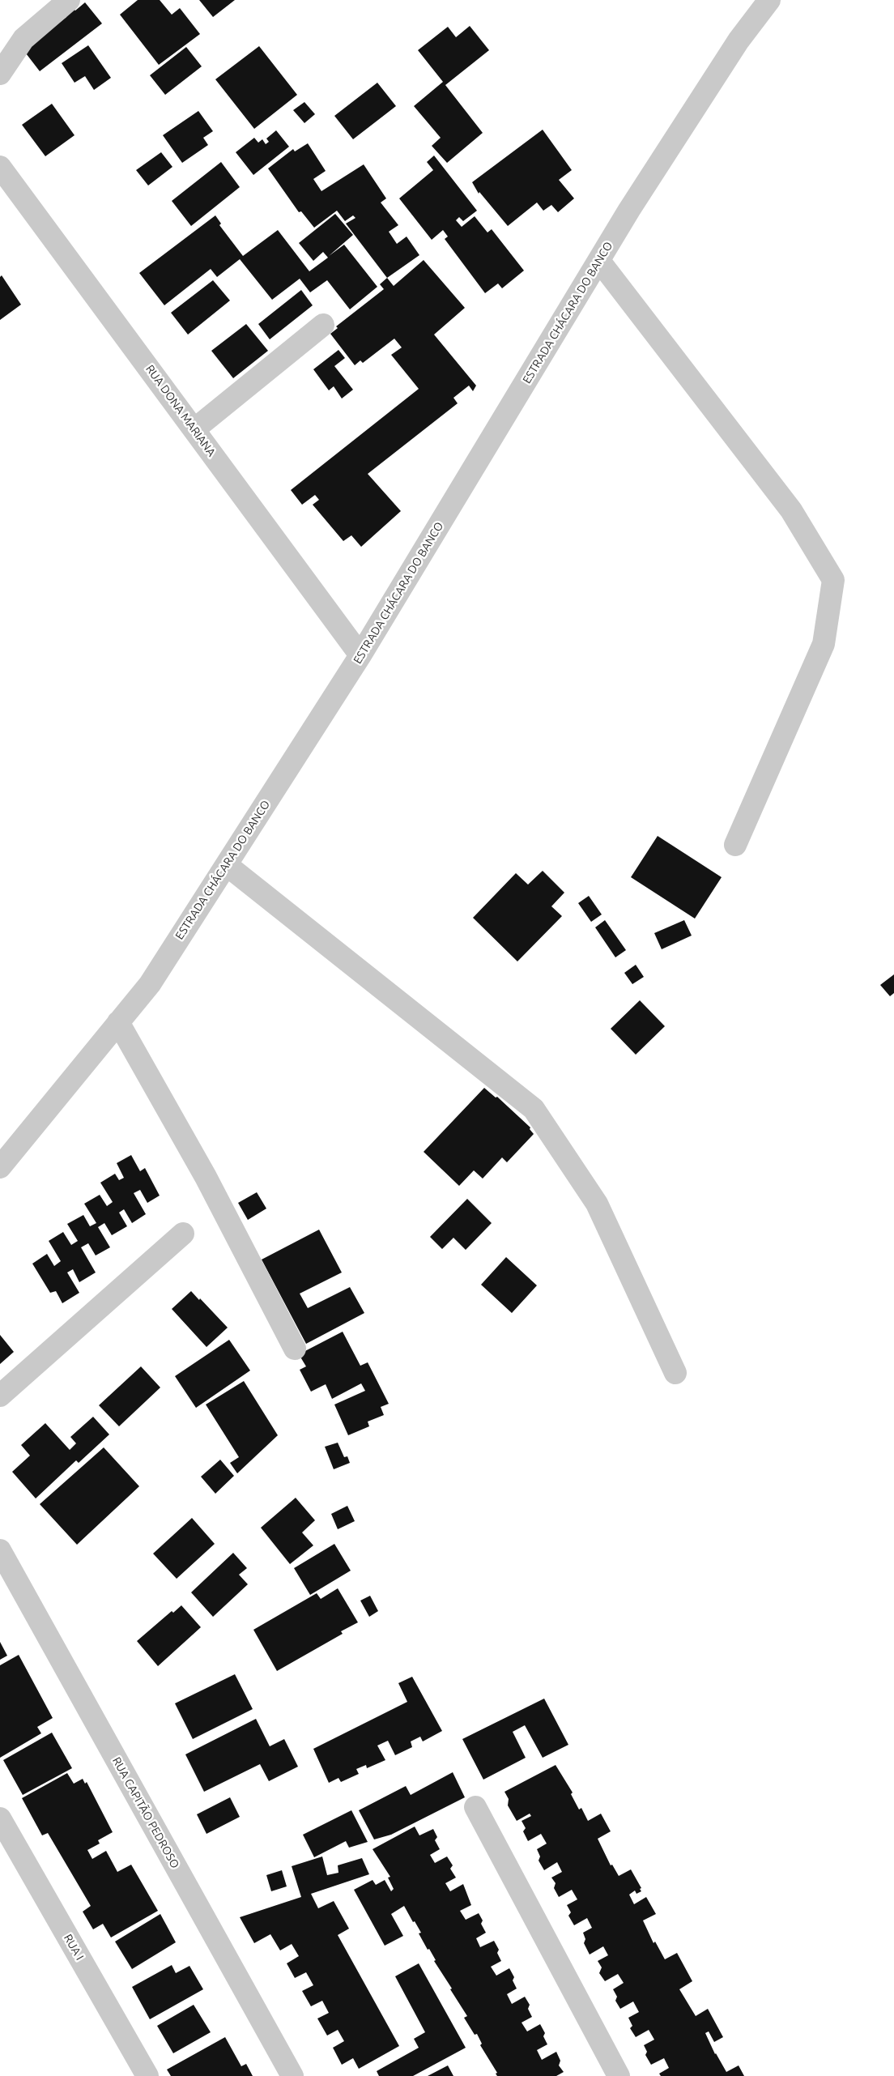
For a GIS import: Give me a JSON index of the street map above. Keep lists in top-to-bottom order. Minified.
{"streets":{"street":["ESTRADA CHÁCARA DO BANCO","RUA DONA MARIANA","RUA CAPITÃO PEDROSO","RUA I"]},"crossings":[["ESTRADA CHÁCARA DO BANCO","RUA DONA MARIANA"]]}
